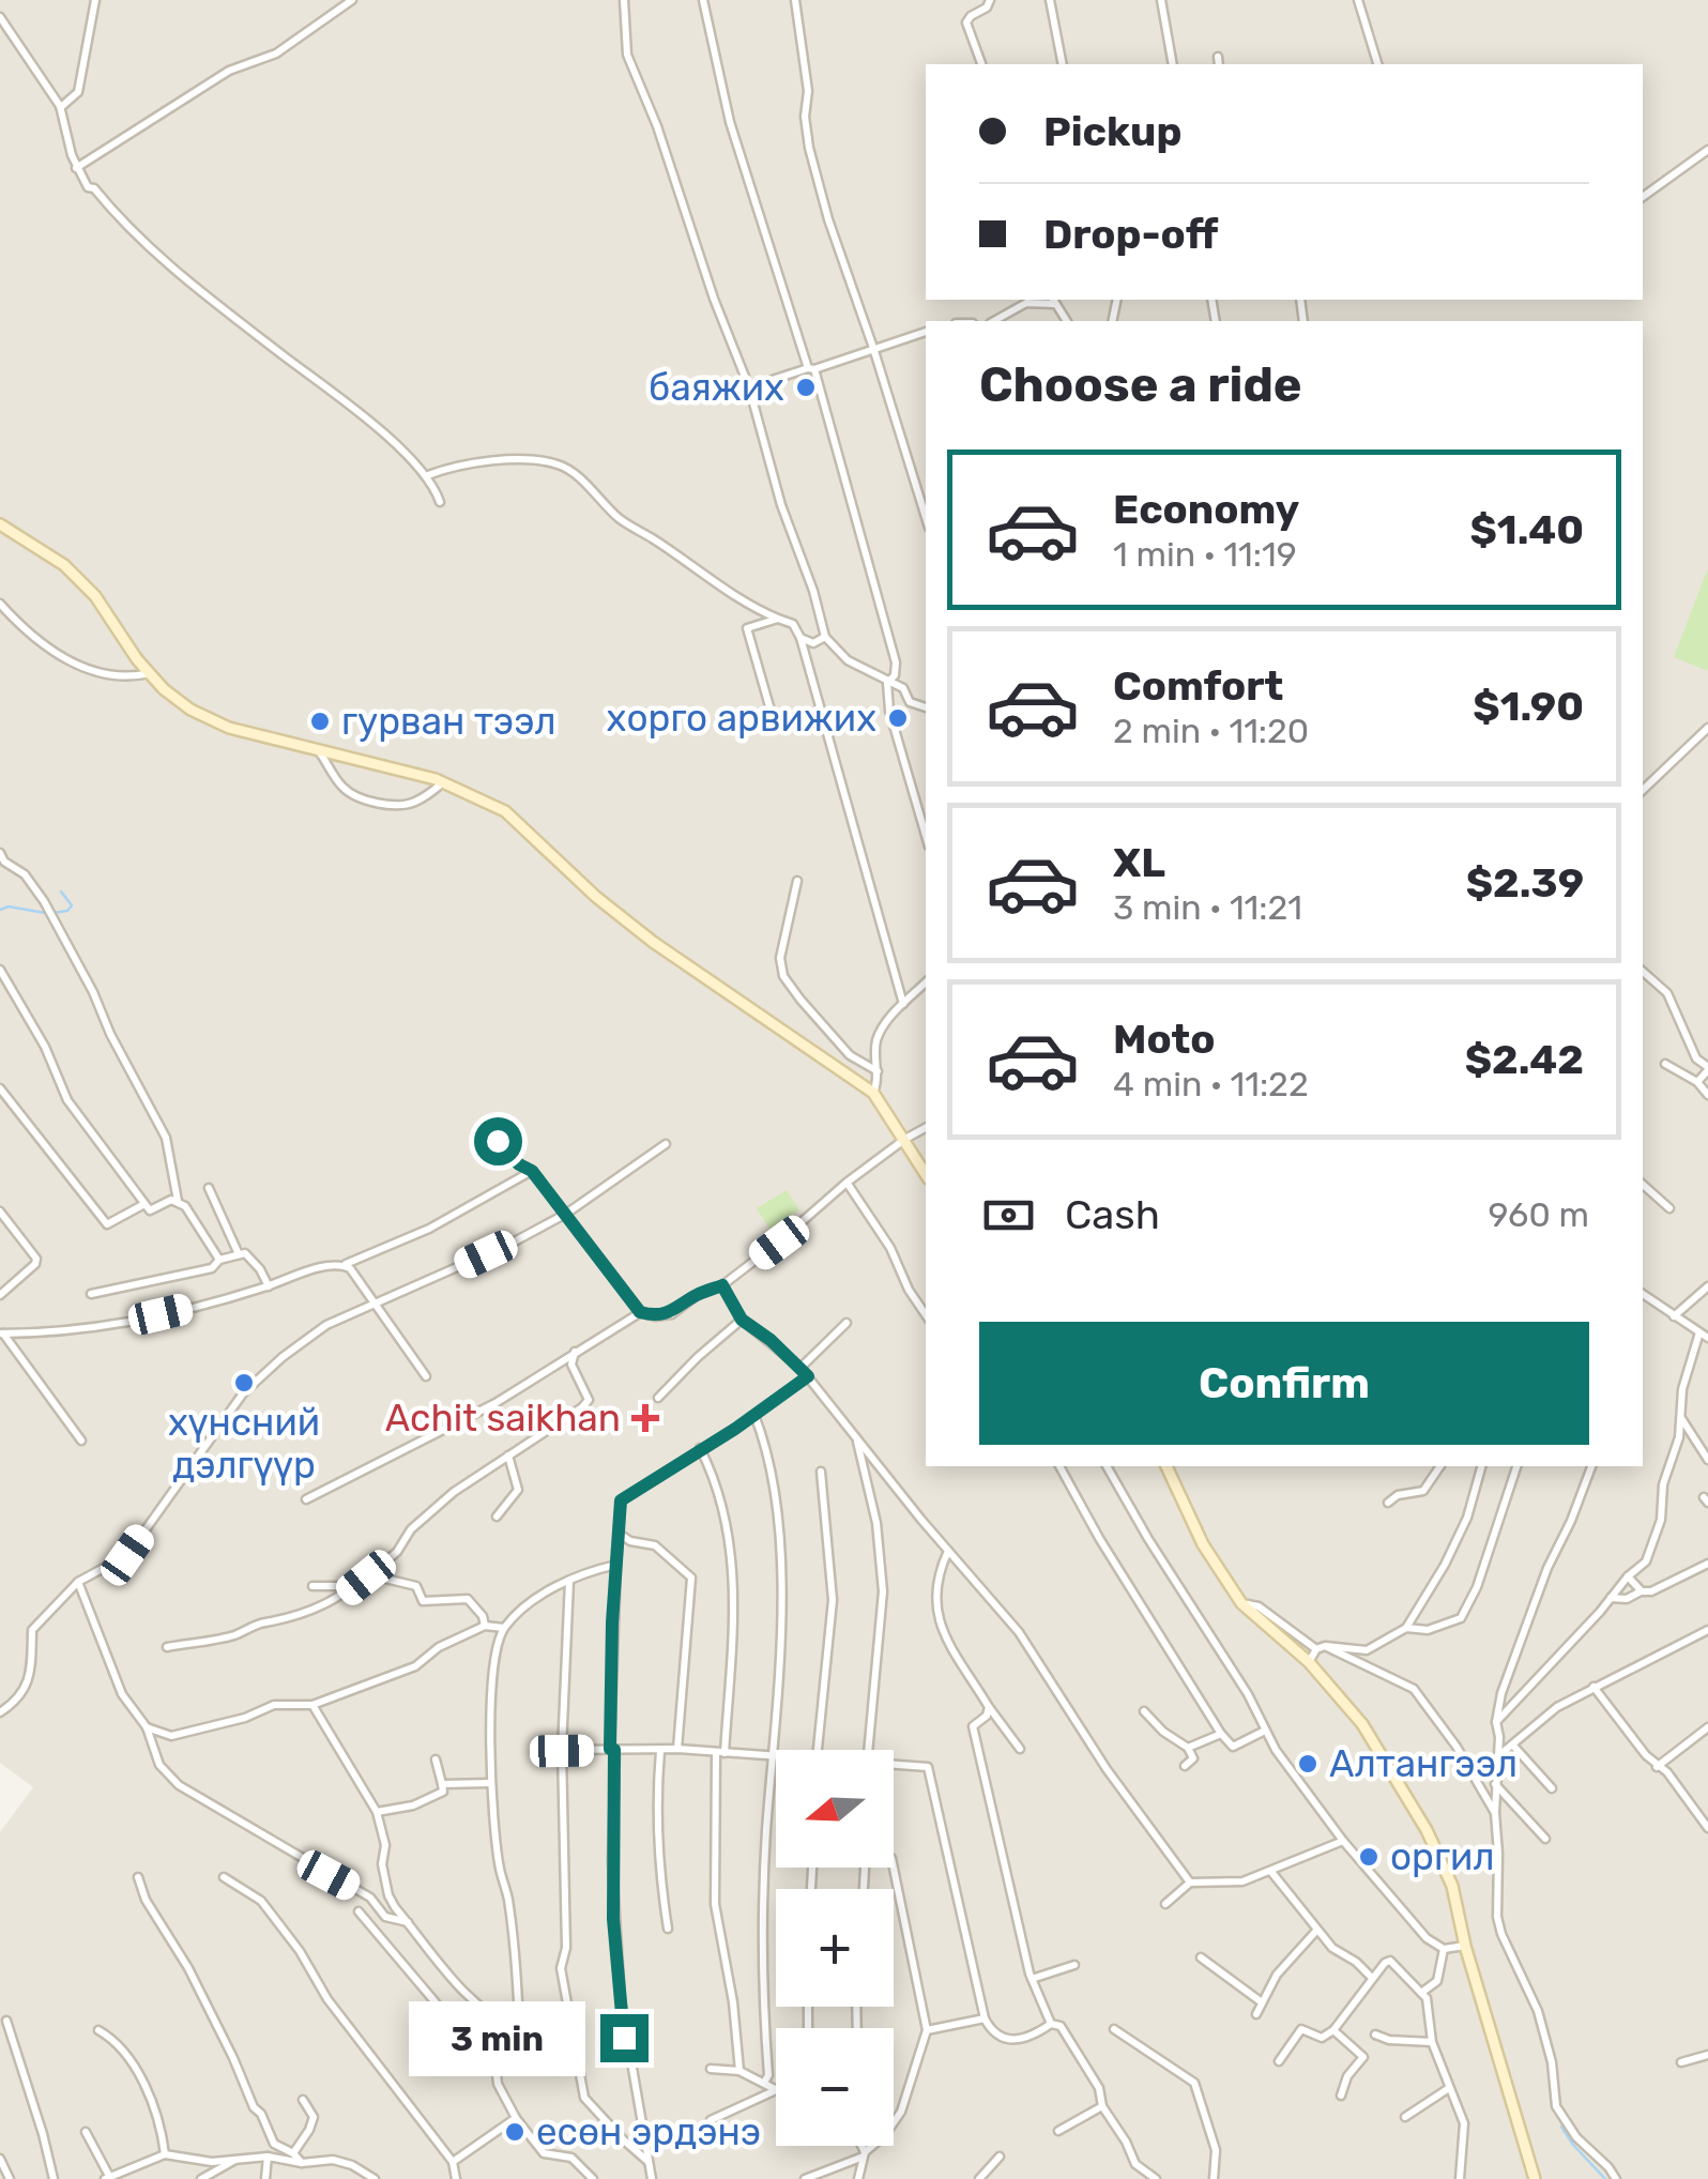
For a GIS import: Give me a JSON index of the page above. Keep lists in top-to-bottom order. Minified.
{"places":{"other":["баяжих","хорго арвижих","гурван тээл","хүнсний дэлгүүр","Алтангээл","оргил","есөн эрдэнэ"],"health":["Achit saikhan"]},"north":"left","page":{"banner":["Pickup","Drop-off"],"heading":"Choose a ride","list":[{"name":"Economy","note":"1 min · 11:19","value":"$1.40"},{"name":"Comfort","note":"2 min · 11:20","value":"$1.90"},{"name":"XL","note":"3 min · 11:21","value":"$2.39"},{"name":"Moto","note":"4 min · 11:22","value":"$2.42"}],"pay":["Cash","960 m"],"buttons":"Confirm","map_buttons":["+","−"],"bubble":"3 min"}}
